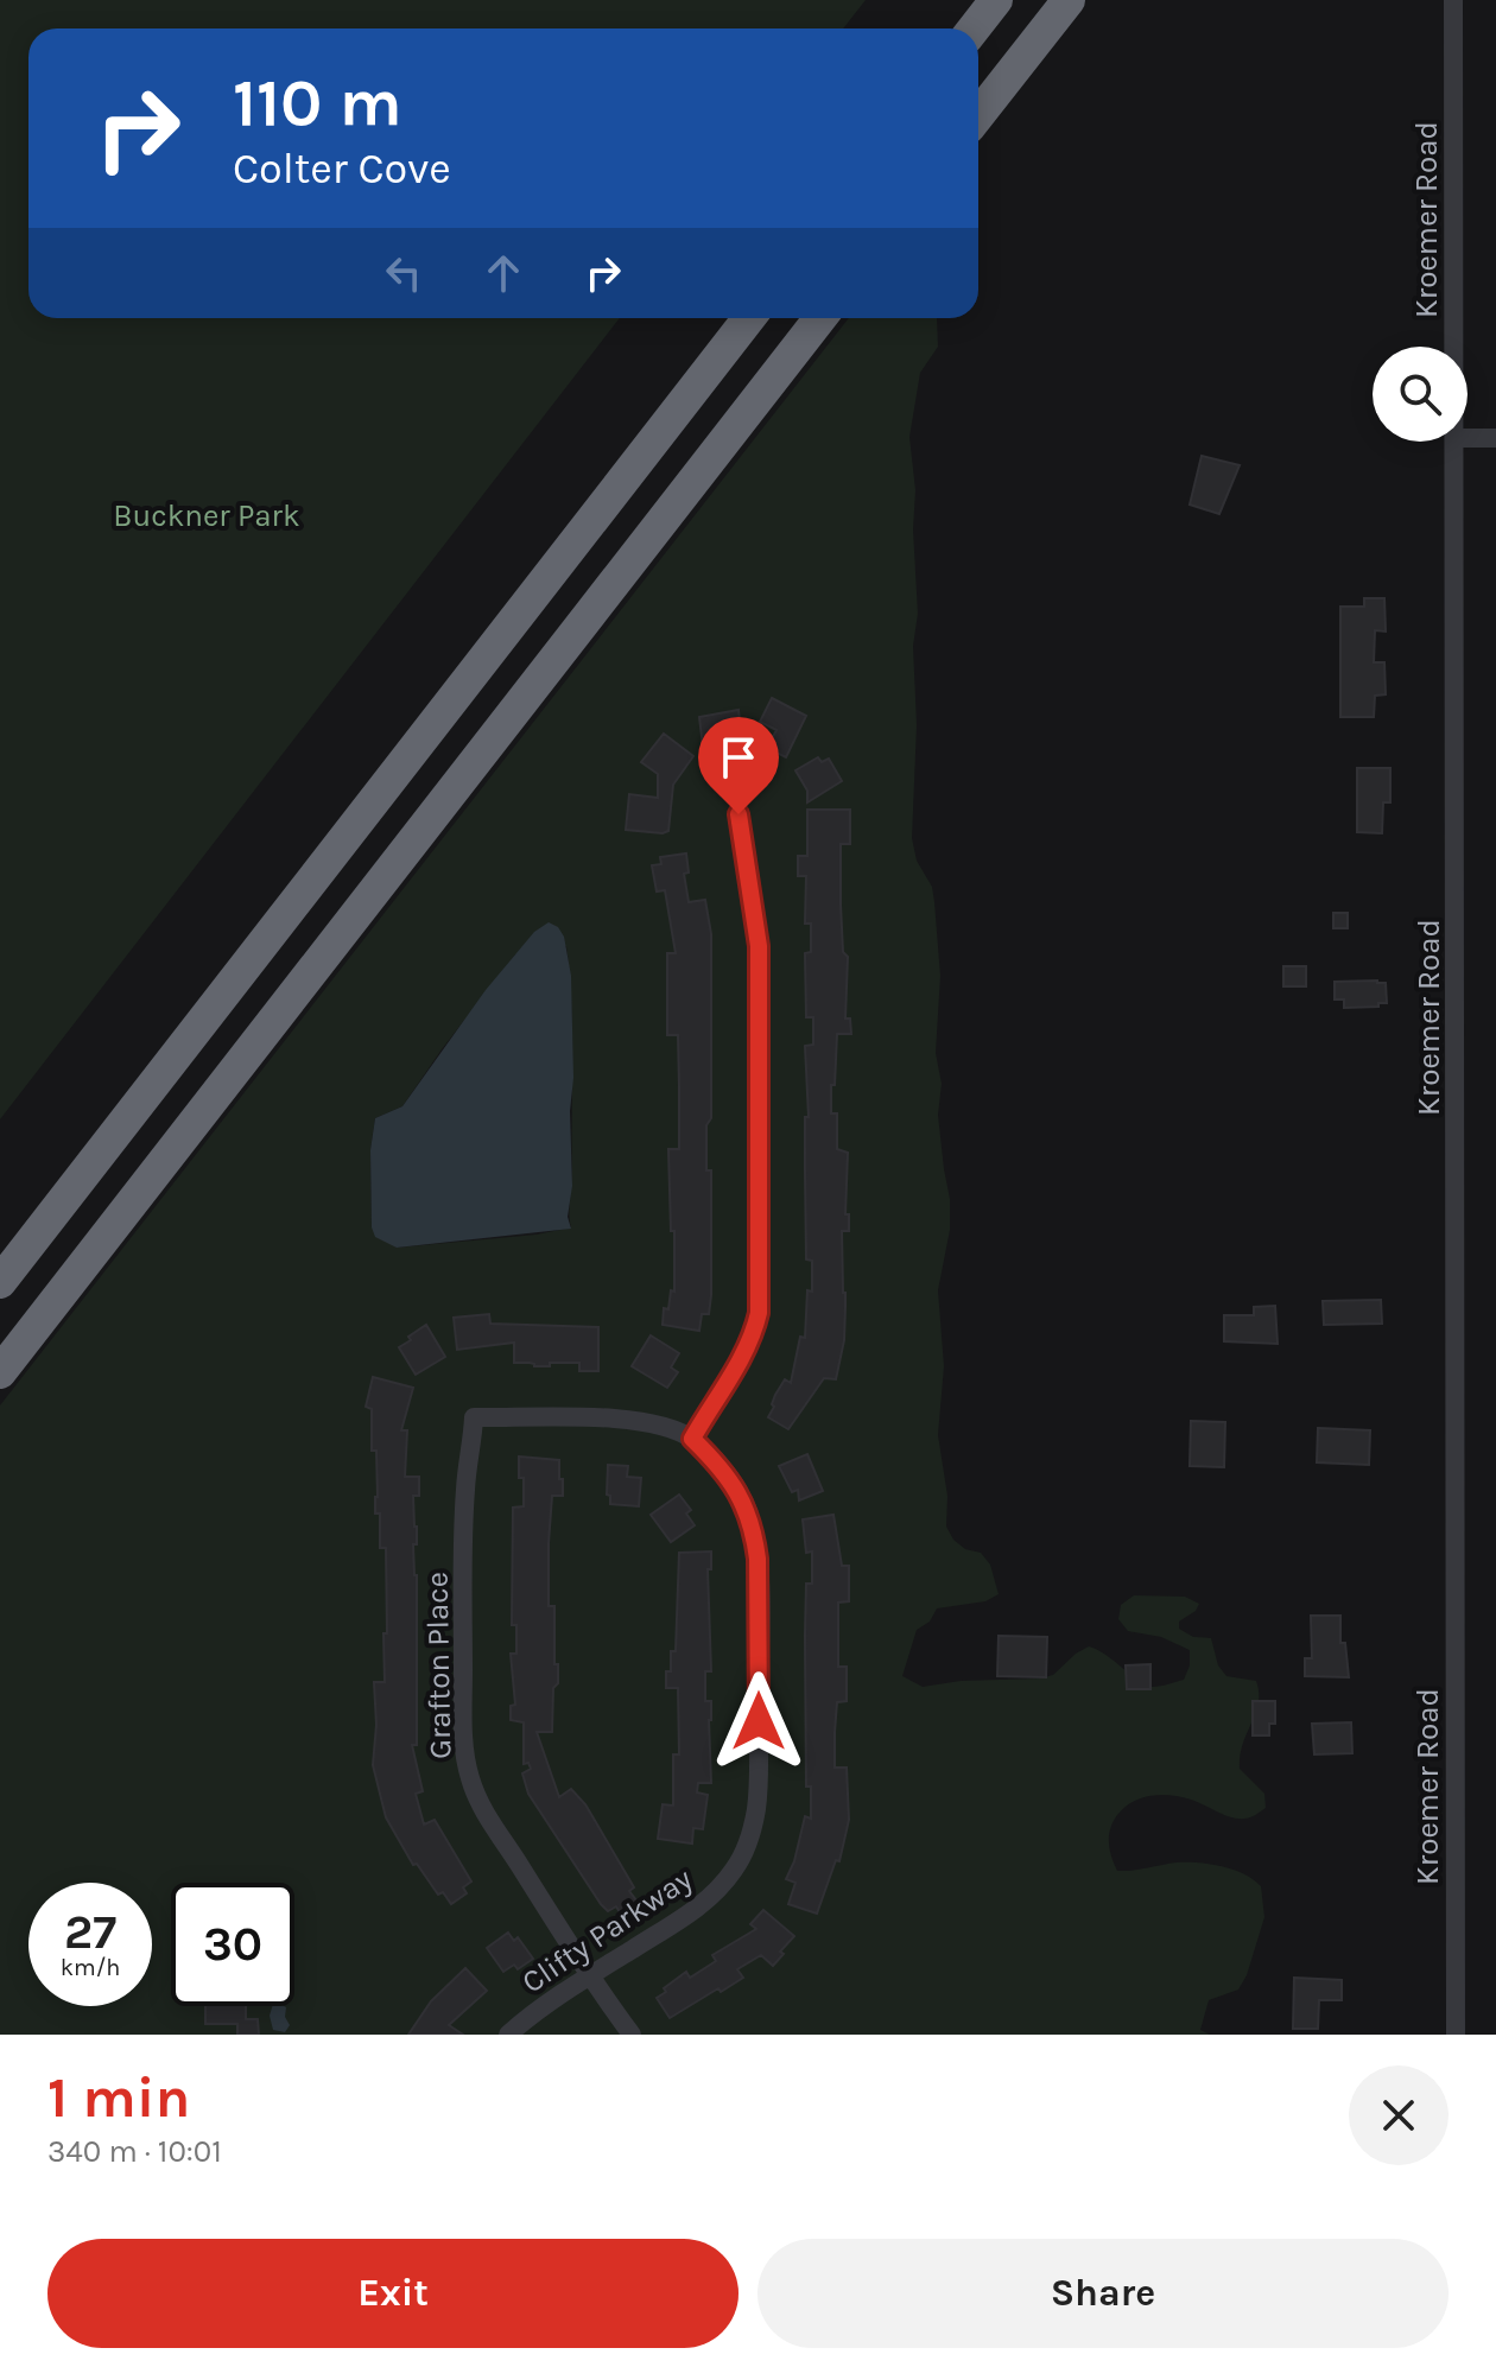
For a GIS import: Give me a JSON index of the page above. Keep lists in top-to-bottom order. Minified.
{"streets":{"street":["Kroemer Road","Grafton Place","Clifty Parkway"]},"crossings":[["Grafton Place","Clifty Parkway"]],"parks":["Buckner Park"],"page":{"turn":["110 m","Colter Cove"],"speed":"27 km/h","limit":"30","heading":["1 min","340 m · 10:01"],"buttons":["Exit","Share"]}}
